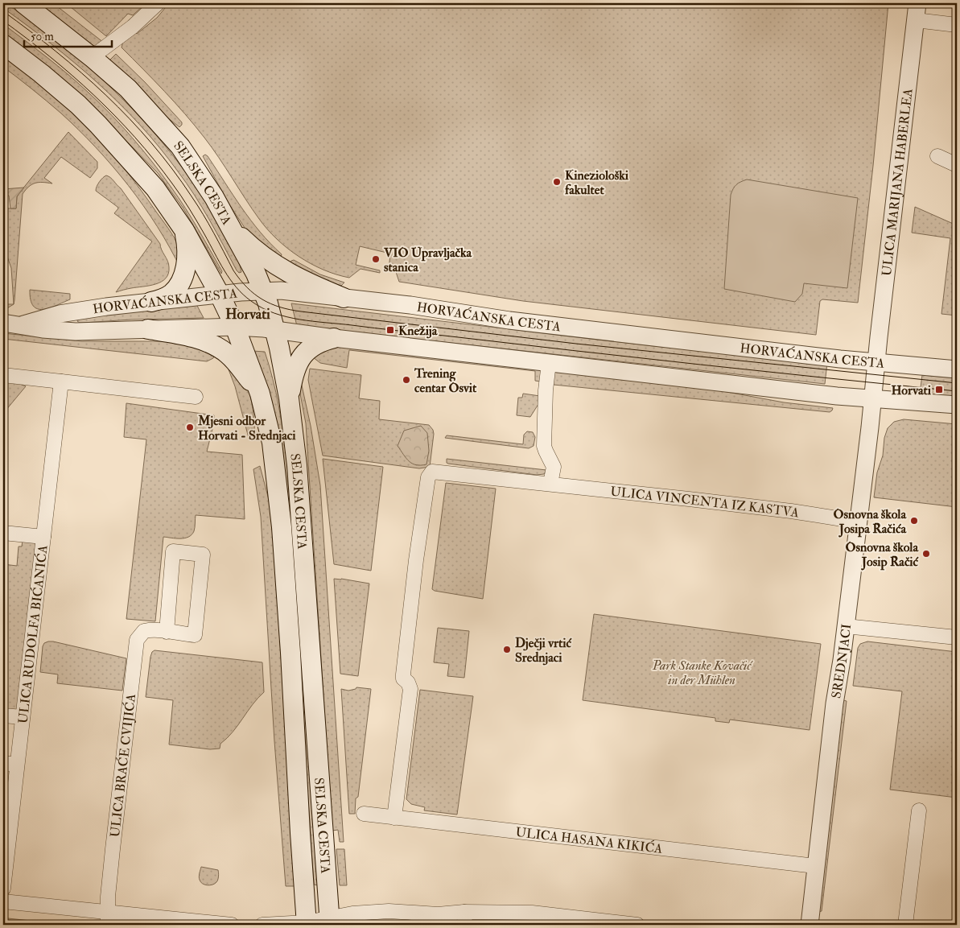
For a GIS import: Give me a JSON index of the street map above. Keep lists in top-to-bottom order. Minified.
{"streets":{"main road":["SELSKA CESTA"],"street":["ULICA MARIJANA HABERLEA","HORVAĆANSKA CESTA","ULICA VINCENTA IZ KASTVA","ULICA RUDOLFA BIĆANIĆA","SREDNJACI","ULICA BRAĆE CVIJIĆA","ULICA HASANA KIKIĆA"]},"crossings":[["ULICA MARIJANA HABERLEA","HORVAĆANSKA CESTA"],["ULICA MARIJANA HABERLEA","SREDNJACI"],["SELSKA CESTA","HORVAĆANSKA CESTA"],["HORVAĆANSKA CESTA","SREDNJACI"],["ULICA VINCENTA IZ KASTVA","SREDNJACI"],["ULICA VINCENTA IZ KASTVA","ULICA HASANA KIKIĆA"],["SREDNJACI","ULICA HASANA KIKIĆA"]],"districts":["Horvati"],"parks":["Park Stanke Kovačić in der Mühlen"],"places":{"other":["Kineziološki fakultet","VIO Upravljačka stanica","Trening centar Osvit","Mjesni odbor Horvati - Srednjaci","Osnovna škola Josipa Račića","Osnovna škola Josip Račić","Dječji vrtić Srednjaci"],"transit":["Knežija","Horvati"]},"scale_bar":"50 m"}
